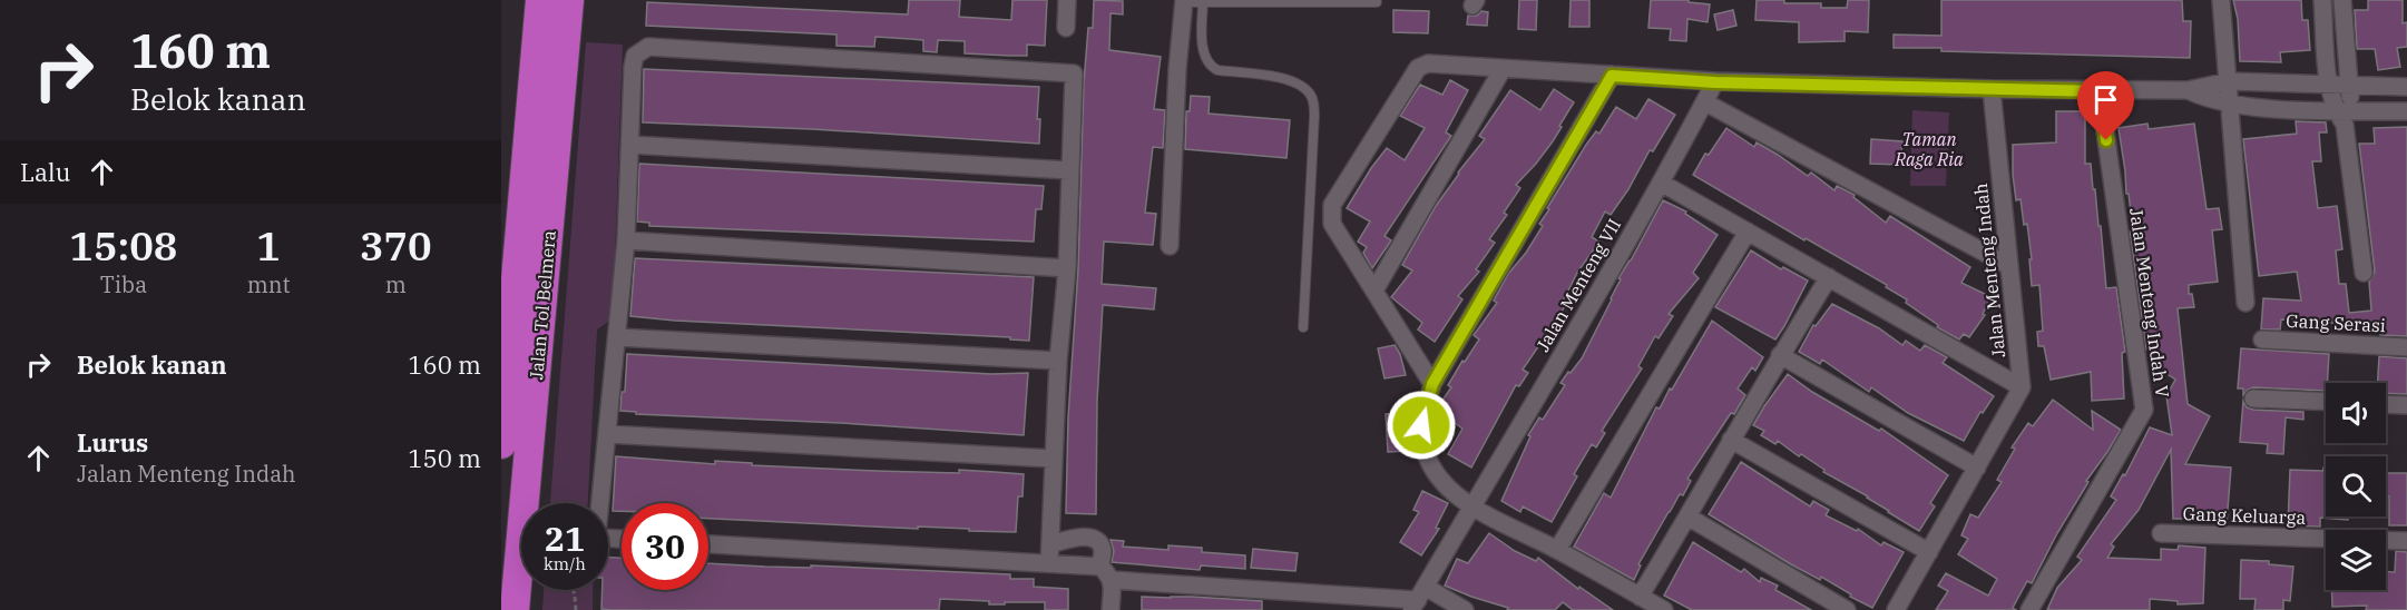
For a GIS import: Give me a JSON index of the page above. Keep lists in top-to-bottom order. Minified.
{"streets":{"highway":["Jalan Tol Belmera"],"street":["Jalan Menteng Indah","Jalan Menteng VII","Jalan Menteng Indah V","Gang Serasi","Gang Keluarga"]},"parks":["Taman Raga Ria"],"page":{"turn":["160 m","Belok kanan"],"then":"Lalu","eta":["15:08","Tiba","1","mnt","370","m"],"list":[{"name":"Belok kanan","value":"160 m"},{"name":"Lurus","note":"Jalan Menteng Indah","value":"150 m"}],"speed":"21 km/h","limit":"30"}}
